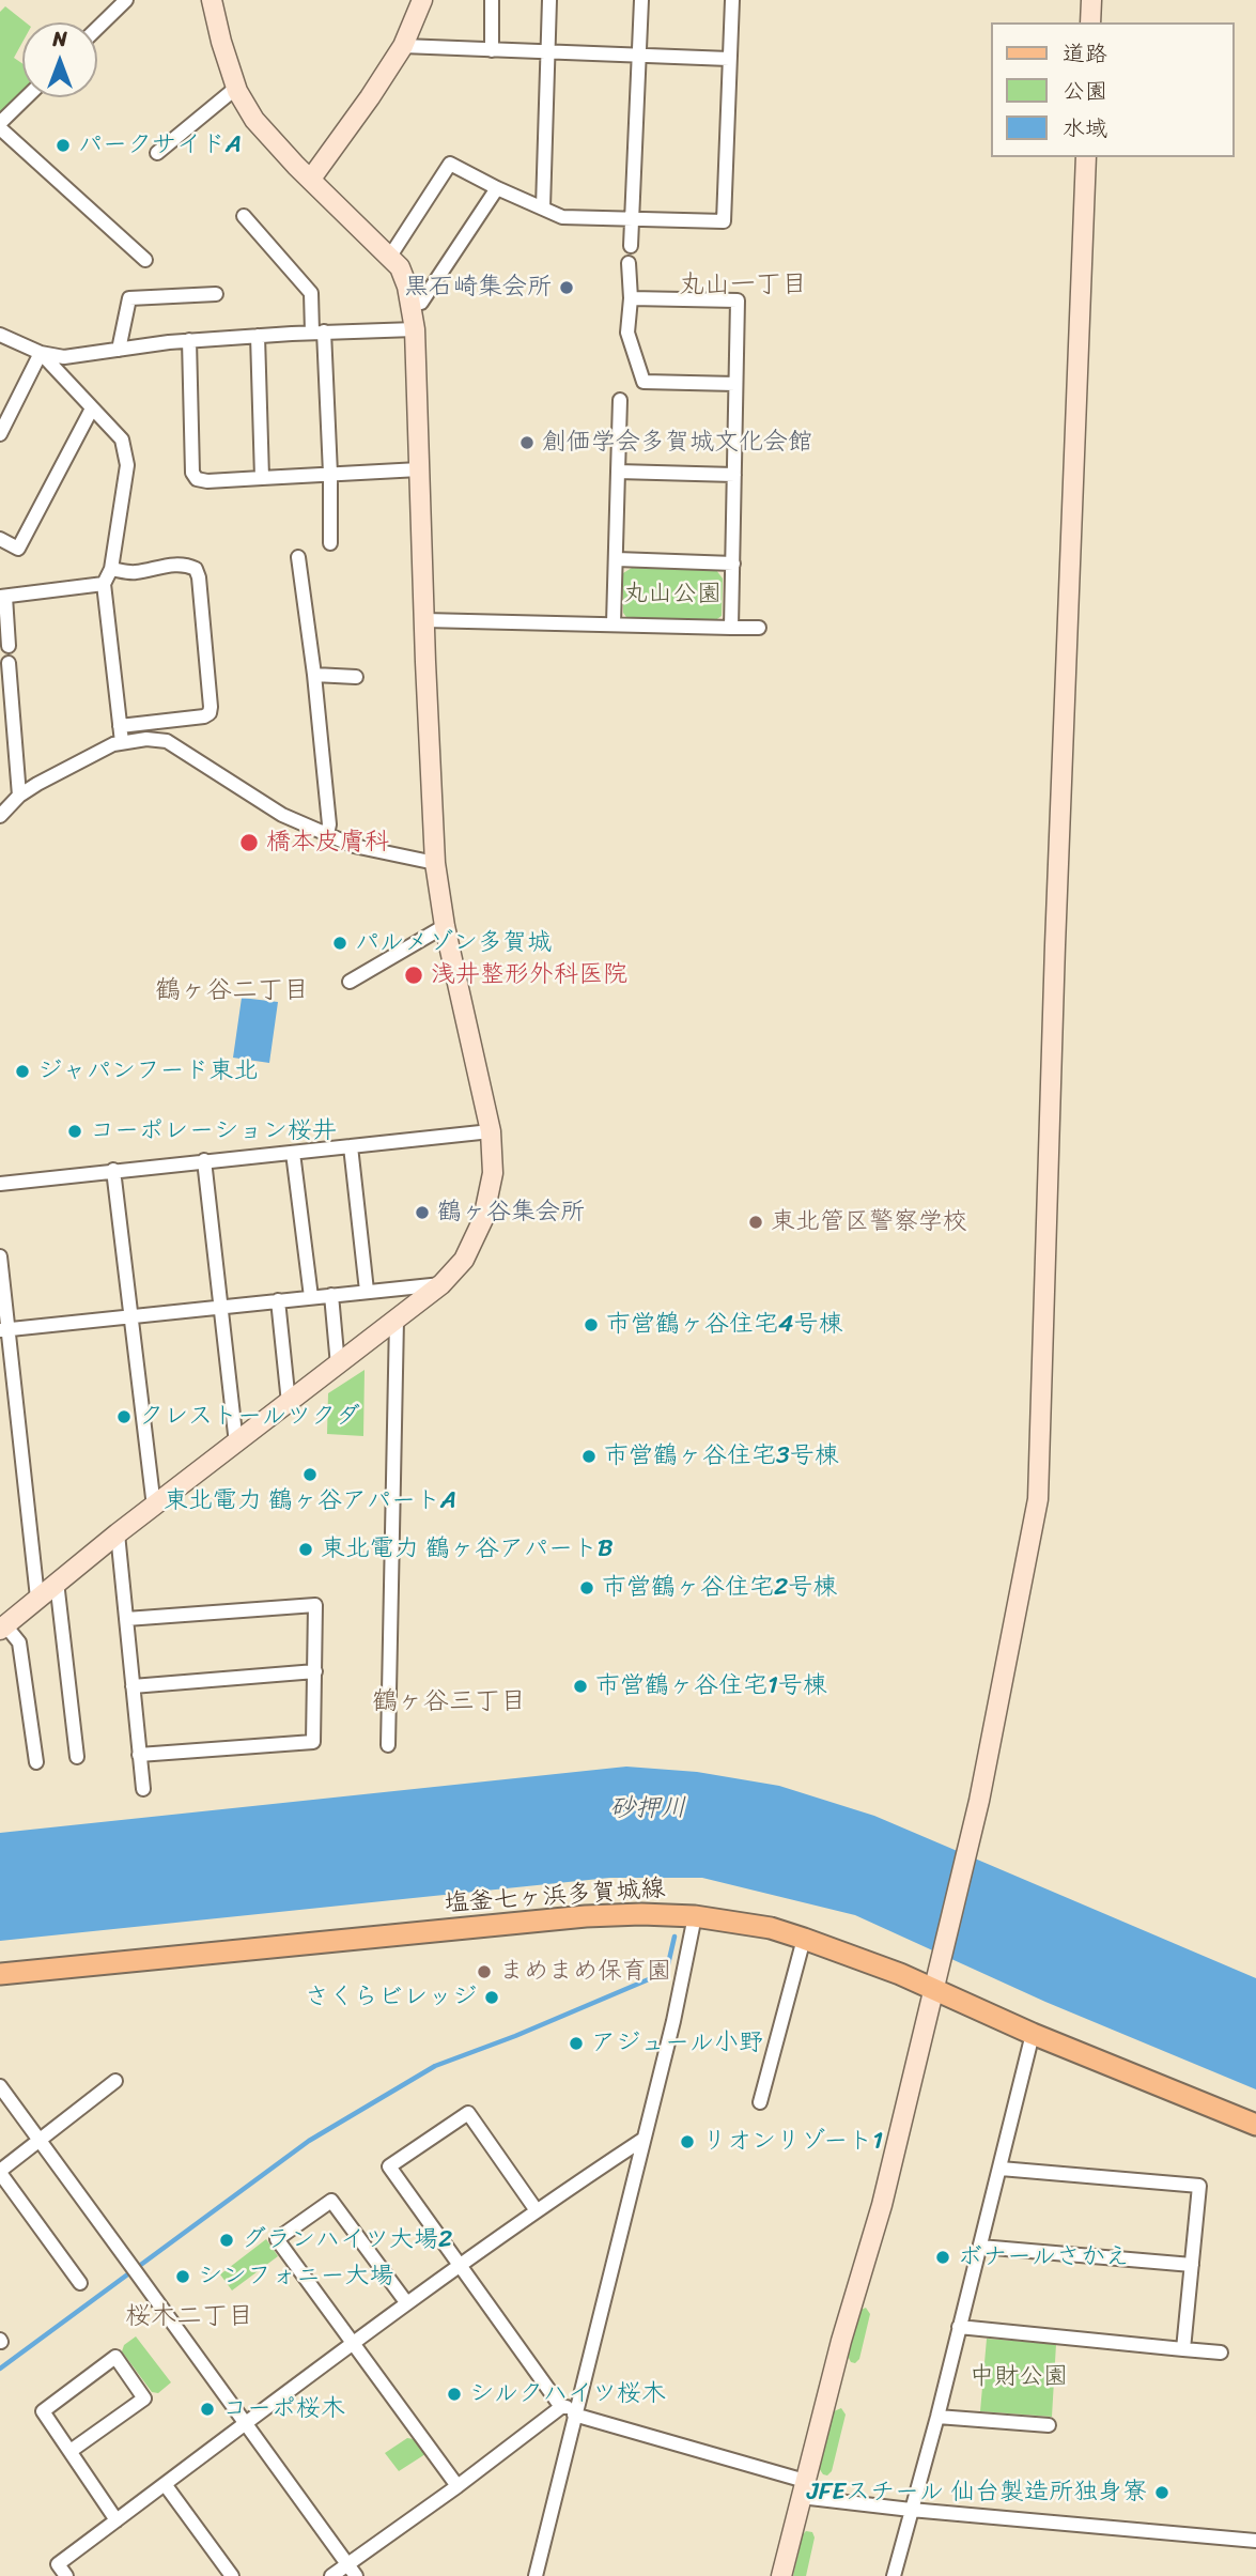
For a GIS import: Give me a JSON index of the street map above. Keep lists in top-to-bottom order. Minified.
{"streets":{"main road":["塩釜七ヶ浜多賀城線"]},"districts":["丸山一丁目","鶴ヶ谷二丁目","鶴ヶ谷三丁目","桜木二丁目"],"water":["砂押川"],"parks":["丸山公園","中財公園"],"places":["パークサイドA","黒石崎集会所","創価学会多賀城文化会館","橋本皮膚科","パルメゾン多賀城","浅井整形外科医院","ジャパンフード東北","コーポレーション桜井","鶴ヶ谷集会所","東北管区警察学校","市営鶴ヶ谷住宅4号棟","クレストールツクダ","市営鶴ヶ谷住宅3号棟","東北電力 鶴ヶ谷アパートA","東北電力 鶴ヶ谷アパートB","市営鶴ヶ谷住宅2号棟","市営鶴ヶ谷住宅1号棟","まめまめ保育園","さくらビレッジ","アジュール小野","リオンリゾート1","グランハイツ大場2","ボナールさかえ","シンフォニー大場","シルクハイツ桜木","コーポ桜木","JFEスチール 仙台製造所独身寮"],"legend":["道路","公園","水域"],"north":"top"}
